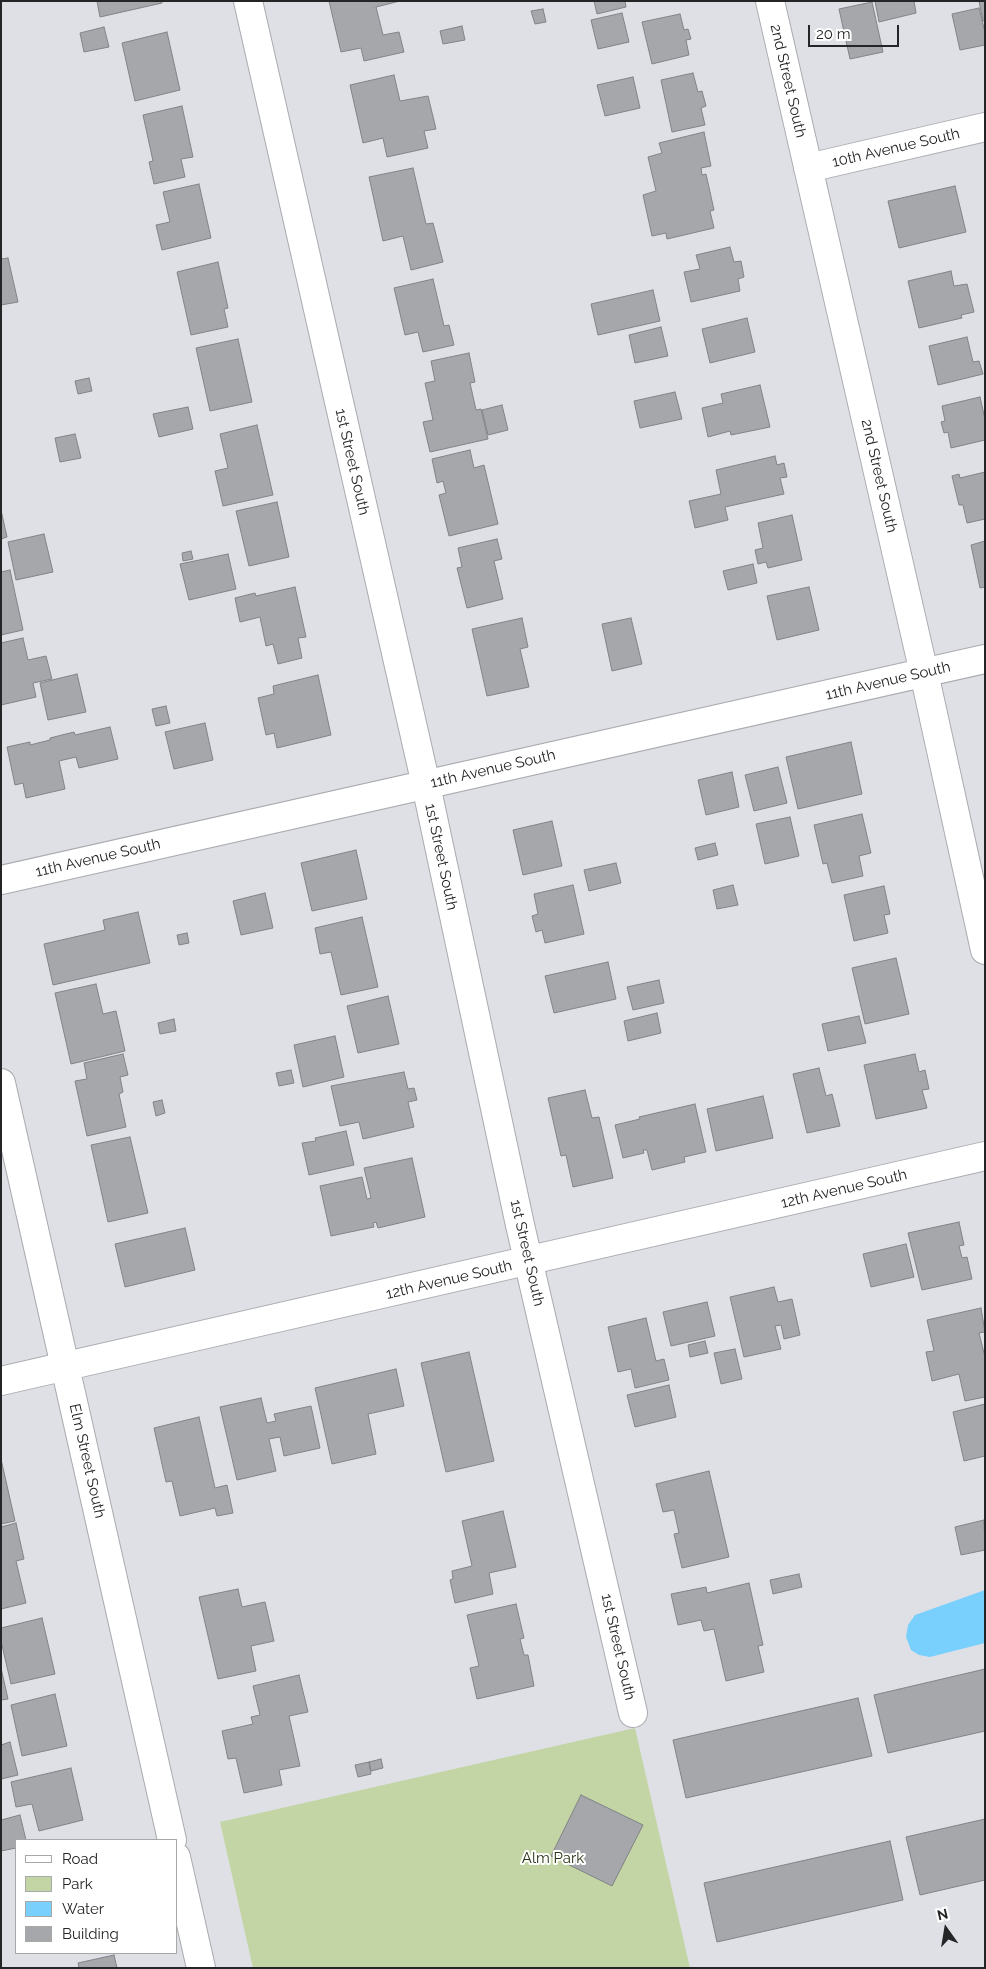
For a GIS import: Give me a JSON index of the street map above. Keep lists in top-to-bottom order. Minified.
{"streets":{"street":["2nd Street South","10th Avenue South","1st Street South","11th Avenue South","12th Avenue South","Elm Street South"]},"crossings":[["2nd Street South","10th Avenue South"],["2nd Street South","11th Avenue South"],["1st Street South","11th Avenue South"],["1st Street South","12th Avenue South"],["12th Avenue South","Elm Street South"]],"parks":["Alm Park"],"legend":["Road","Park","Water","Building"],"scale_bar":"20 m","north":"top"}
